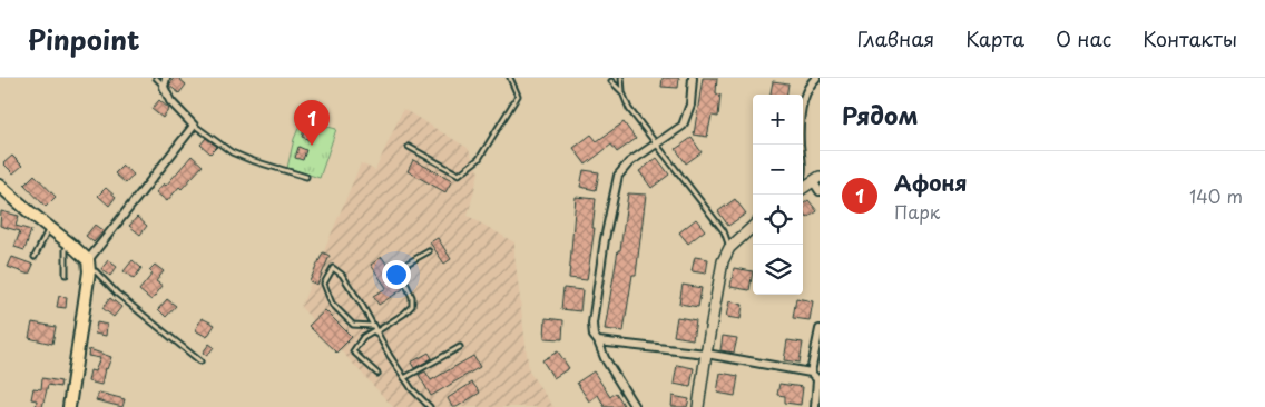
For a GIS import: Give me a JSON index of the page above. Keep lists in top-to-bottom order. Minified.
{"page":{"header":"Pinpoint","nav":["Главная","Карта","О нас","Контакты"],"heading":"Рядом","map_buttons":["+","−"],"pins":"1","list":[{"mark":"1","name":"Афоня","note":"Парк","value":"140 m"}]}}
